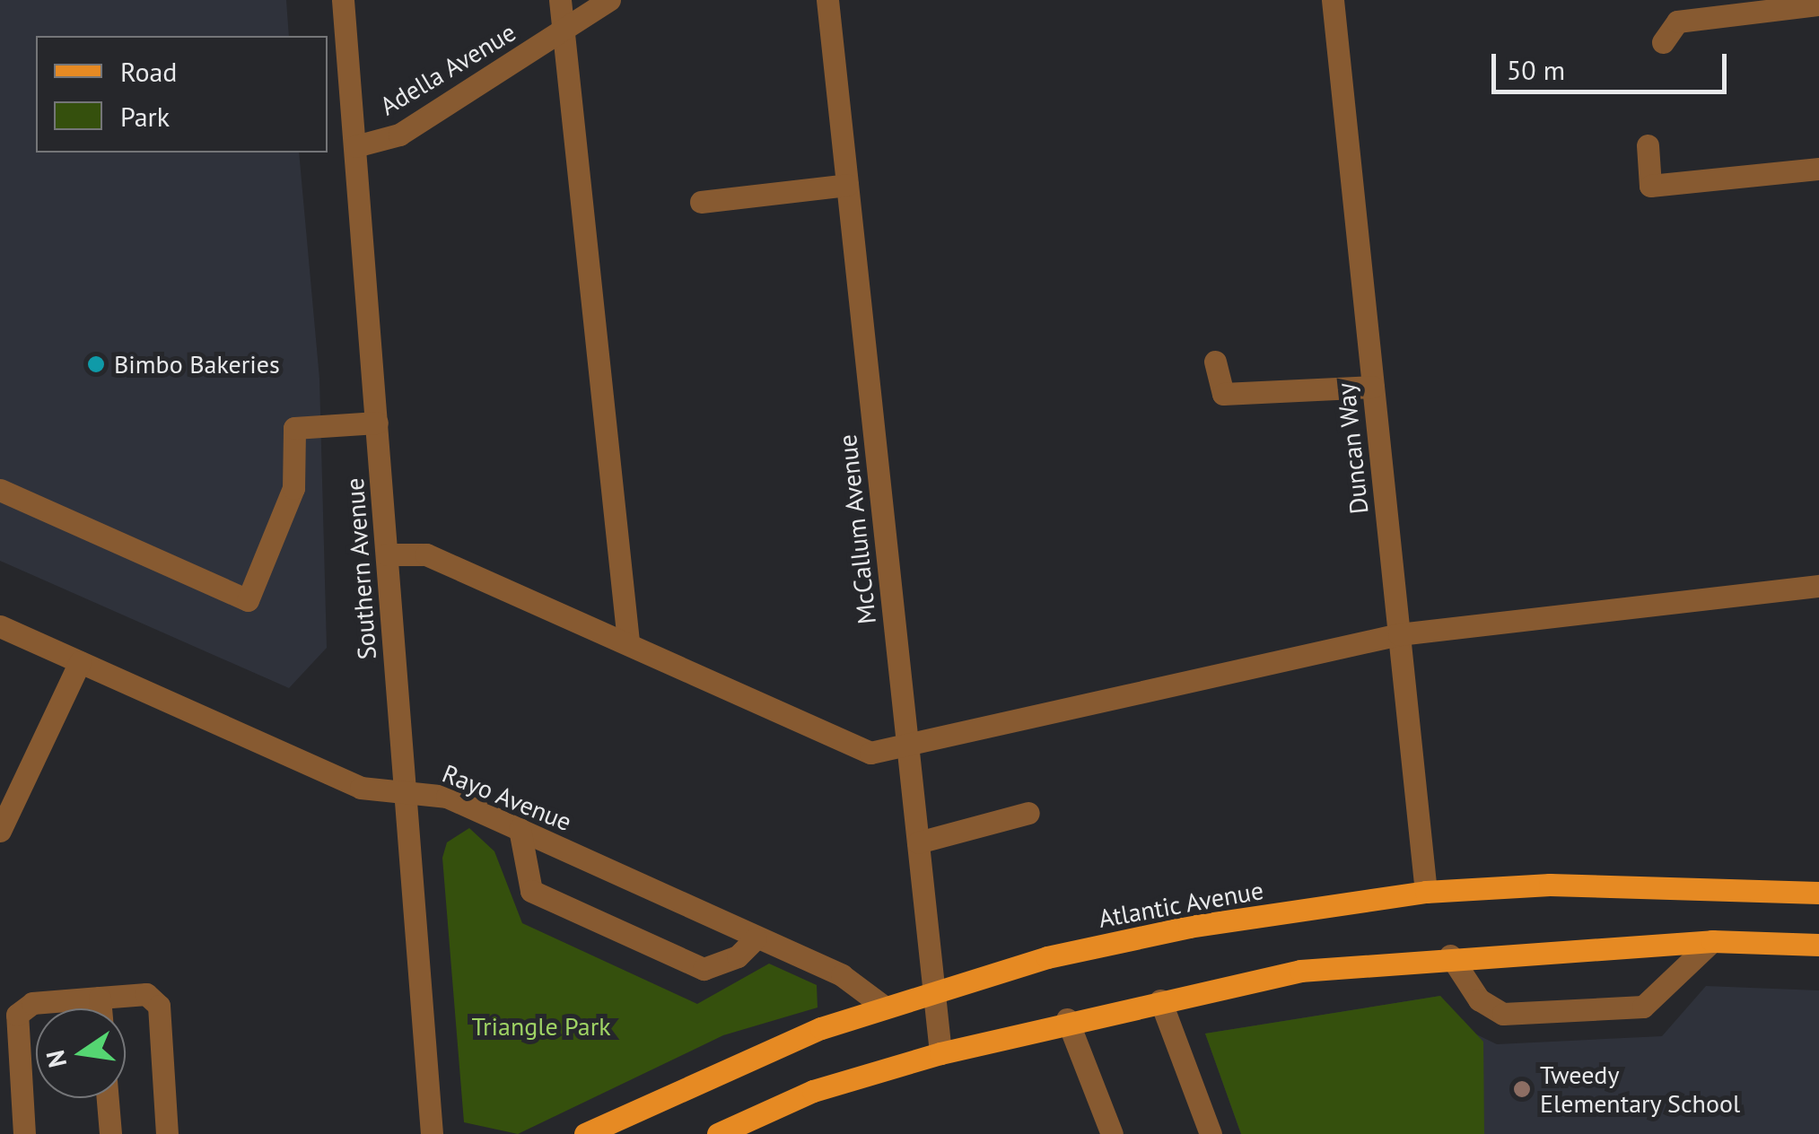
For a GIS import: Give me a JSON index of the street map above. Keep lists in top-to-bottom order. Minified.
{"streets":{"main road":["Atlantic Avenue"],"street":["Adella Avenue","Duncan Way","McCallum Avenue","Southern Avenue","Rayo Avenue"]},"crossings":[["Adella Avenue","Southern Avenue"],["Duncan Way","Atlantic Avenue"],["McCallum Avenue","Atlantic Avenue"],["Southern Avenue","Rayo Avenue"],["Rayo Avenue","Atlantic Avenue"]],"parks":["Triangle Park"],"places":["Bimbo Bakeries","Tweedy Elementary School"],"legend":["Road","Park"],"scale_bar":"50 m","north":"left"}
